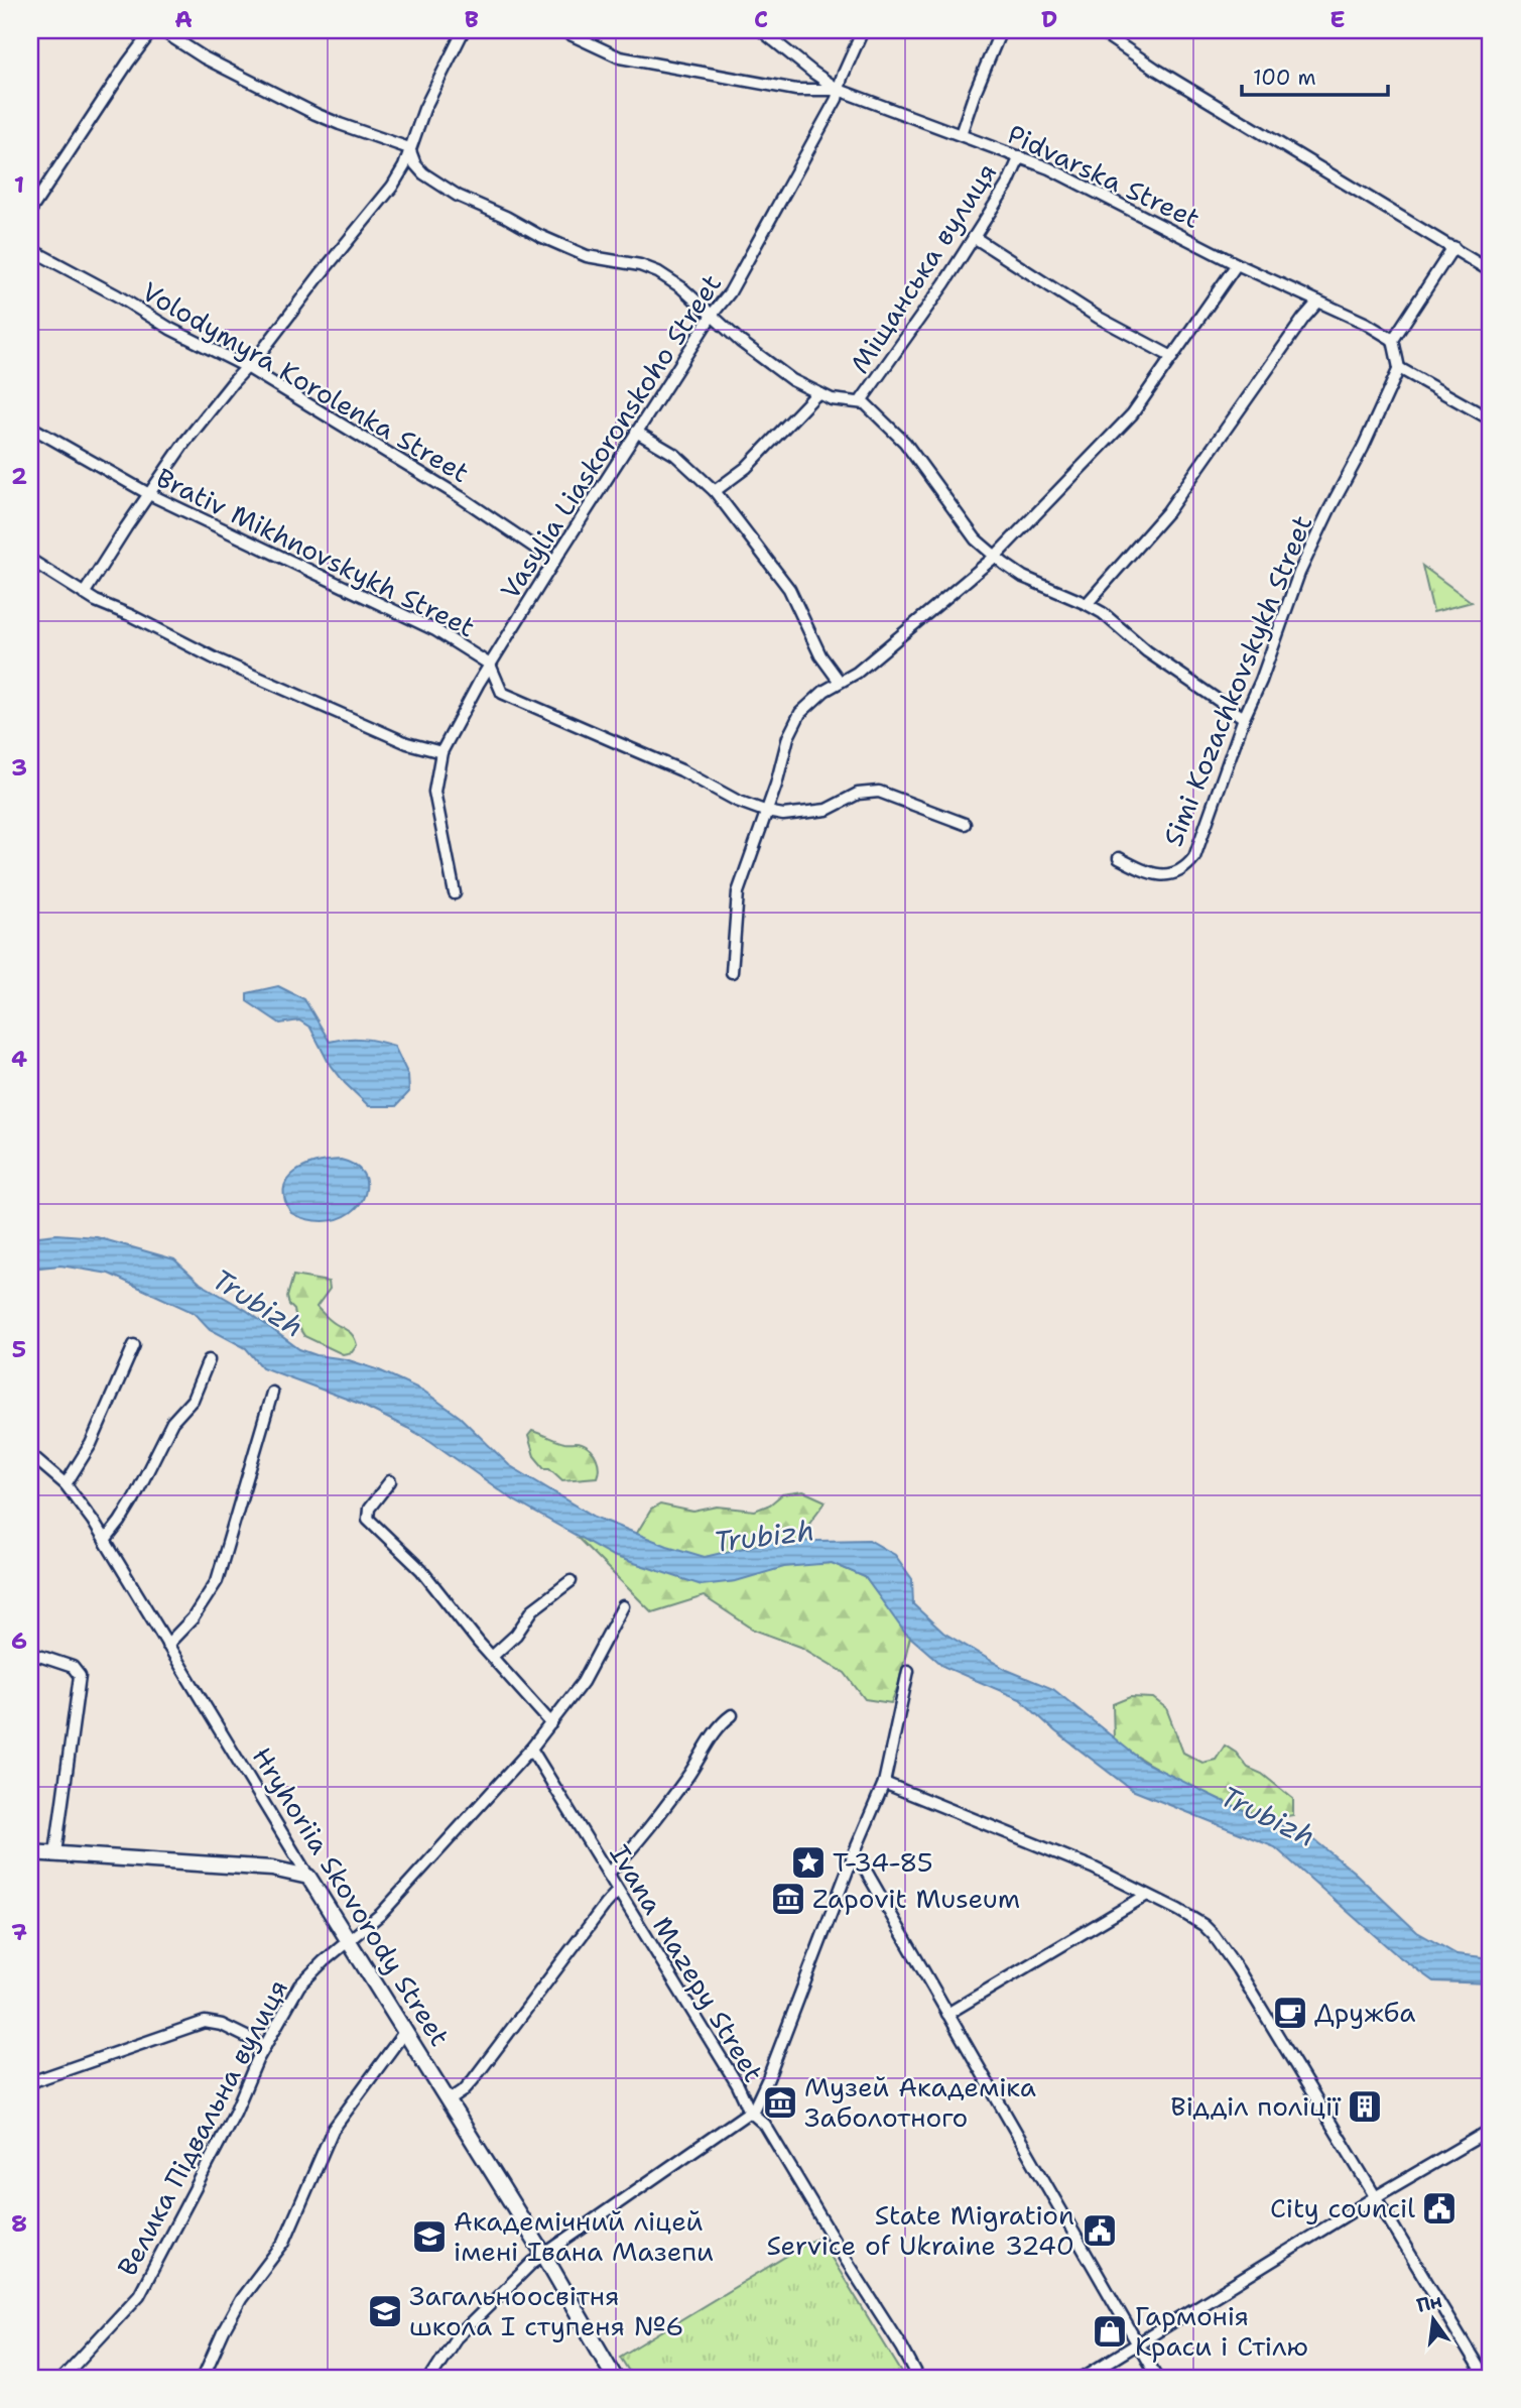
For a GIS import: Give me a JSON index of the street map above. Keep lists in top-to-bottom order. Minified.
{"streets":{"street":["Pidvarska Street","Міщанська вулиця","Volodymyra Korolenka Street","Vasylia Liaskoronskoho Street","Brativ Mikhnovskykh Street","Simi Kozachkovskykh Street","Hryhoriia Skovorody Street","Ivana Mazepy Street","Велика Підвальна вулиця"]},"crossings":[["Pidvarska Street","Міщанська вулиця"],["Pidvarska Street","Vasylia Liaskoronskoho Street"],["Volodymyra Korolenka Street","Vasylia Liaskoronskoho Street"],["Vasylia Liaskoronskoho Street","Brativ Mikhnovskykh Street"],["Hryhoriia Skovorody Street","Велика Підвальна вулиця"],["Ivana Mazepy Street","Велика Підвальна вулиця"]],"water":["Trubizh"],"places":{"place":["Т-34-85"],"museum":["Zapovit Museum","Музей Академіка Заболотного"],"cafe":["Дружба"],"building":["Відділ поліції"],"public building":["City council","State Migration Service of Ukraine 3240"],"school or university":["Академічний ліцей імені Івана Мазепи","Загальноосвітня школа І ступеня №6"],"shop":["Гармонія Краси і Стілю"]},"scale_bar":"100 m","north":"top","grid":{"columns":["A","B","C","D","E"],"rows":["1","2","3","4","5","6","7","8"]}}
